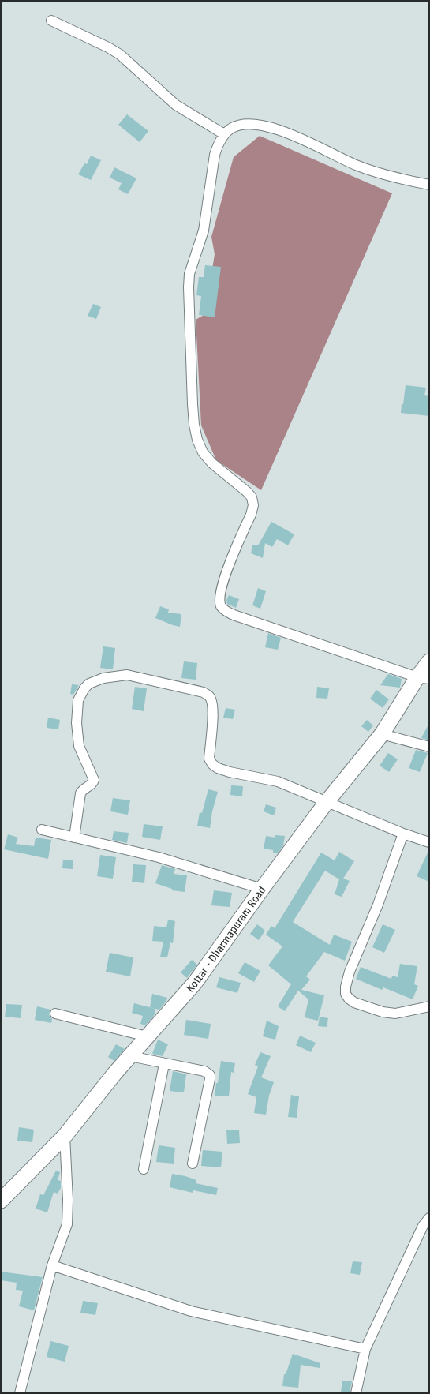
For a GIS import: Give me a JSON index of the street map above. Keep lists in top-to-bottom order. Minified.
{"streets":{"main road":["Kottar - Dharmapuram Road"]}}
